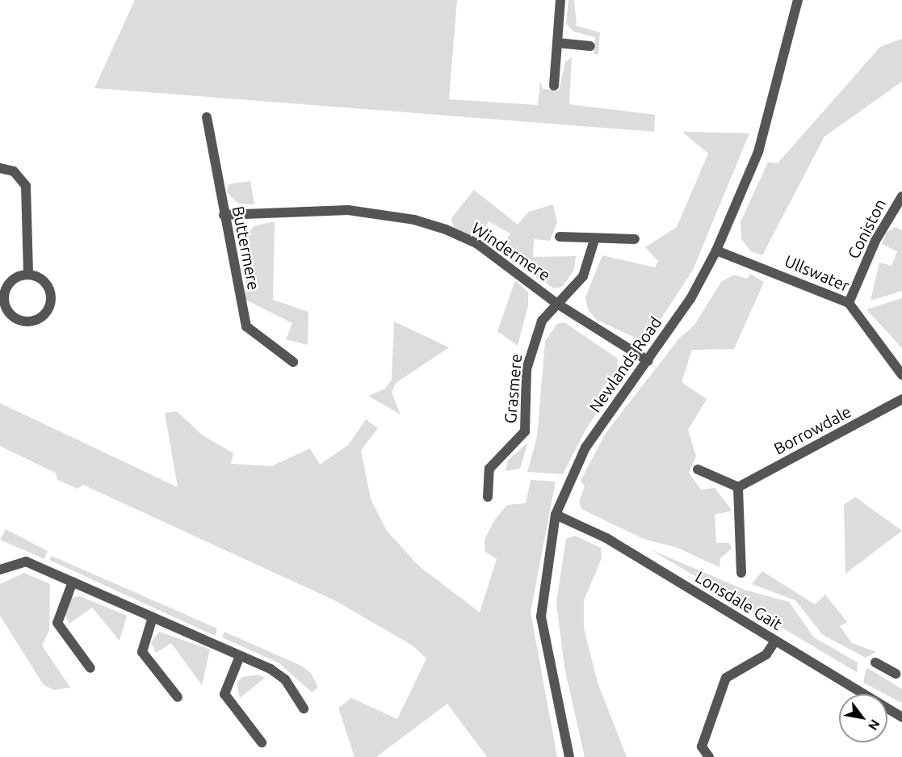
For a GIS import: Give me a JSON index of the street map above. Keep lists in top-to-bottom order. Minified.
{"streets":{"street":["Coniston","Buttermere","Windermere","Ullswater","Newlands Road","Grasmere","Borrowdale","Lonsdale Gait"]},"crossings":[["Coniston","Ullswater"],["Buttermere","Windermere"],["Windermere","Newlands Road"],["Windermere","Grasmere"],["Ullswater","Newlands Road"],["Newlands Road","Lonsdale Gait"]],"north":"bottom right"}
